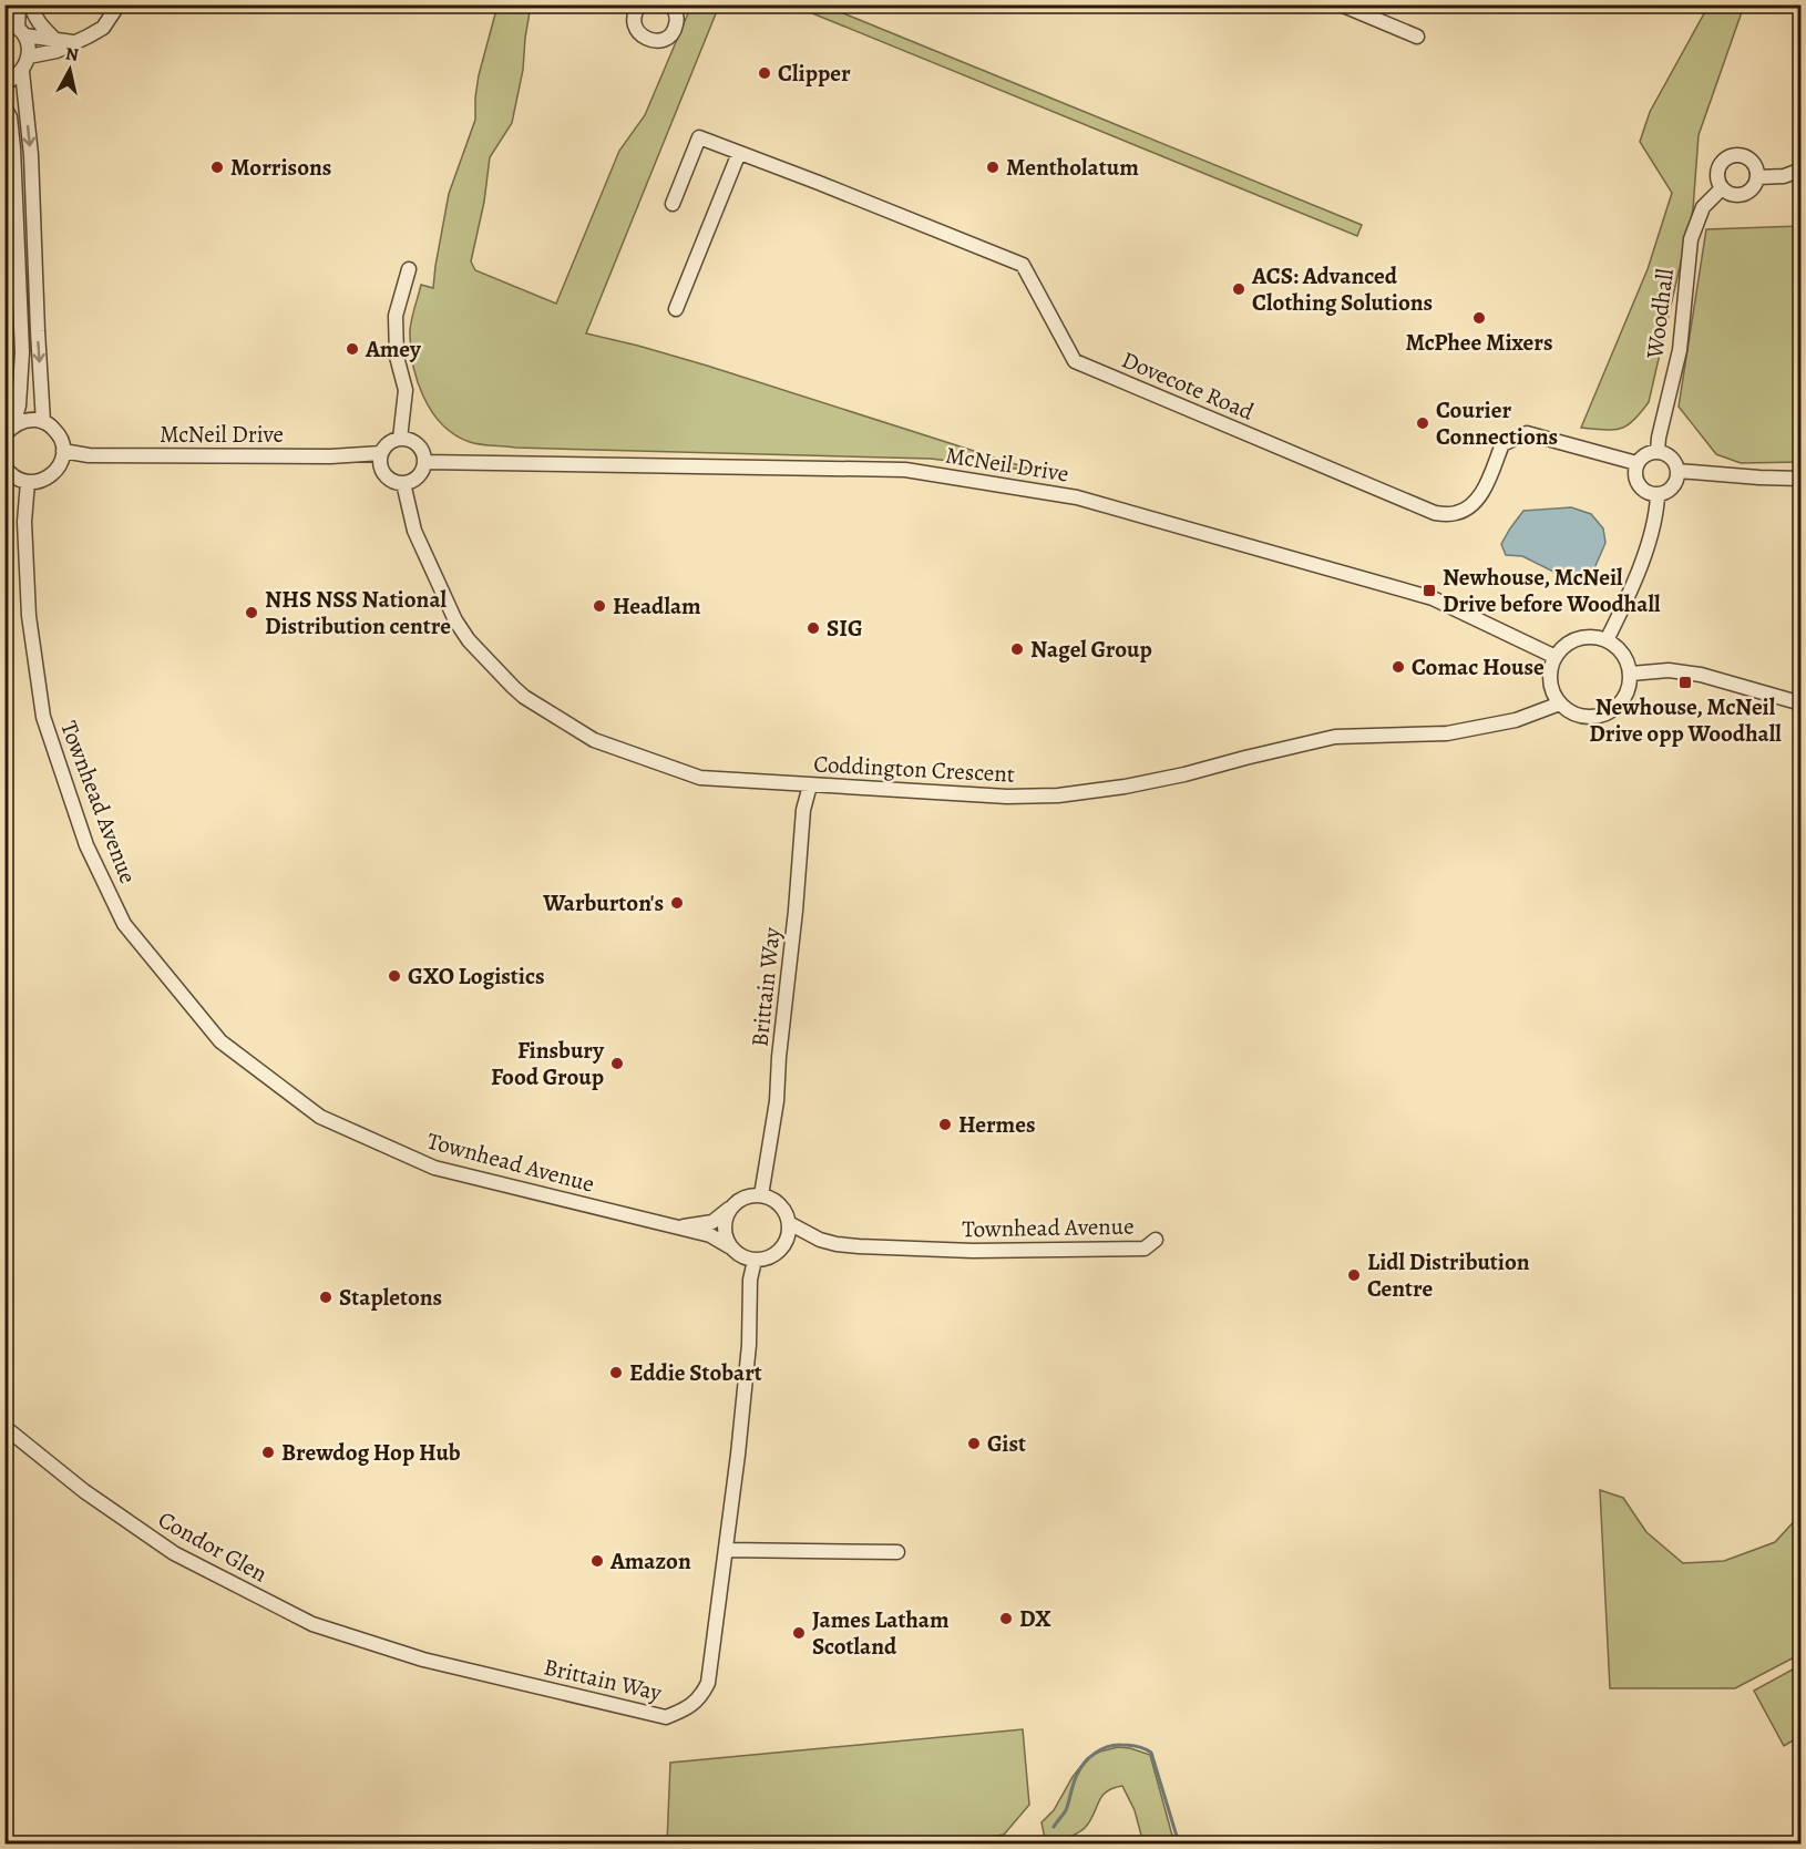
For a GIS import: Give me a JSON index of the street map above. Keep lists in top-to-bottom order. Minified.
{"streets":{"street":["Woodhall","Dovecote Road","McNeil Drive","Coddington Crescent","Townhead Avenue","Brittain Way","Condor Glen"]},"crossings":[["Woodhall","Dovecote Road"],["McNeil Drive","Coddington Crescent"],["Coddington Crescent","Brittain Way"],["Townhead Avenue","Brittain Way"],["Brittain Way","Condor Glen"]],"places":{"other":["Clipper","Morrisons","Mentholatum","ACS: Advanced Clothing Solutions","McPhee Mixers","Amey","Courier Connections","Headlam","NHS NSS National Distribution centre","SIG","Nagel Group","Comac House","Warburton's","GXO Logistics","Finsbury Food Group","Hermes","Lidl Distribution Centre","Stapletons","Eddie Stobart","Gist","Brewdog Hop Hub","Amazon","DX","James Latham Scotland"],"transit":["Newhouse, McNeil Drive before Woodhall","Newhouse, McNeil Drive opp Woodhall"]},"north":"top"}
